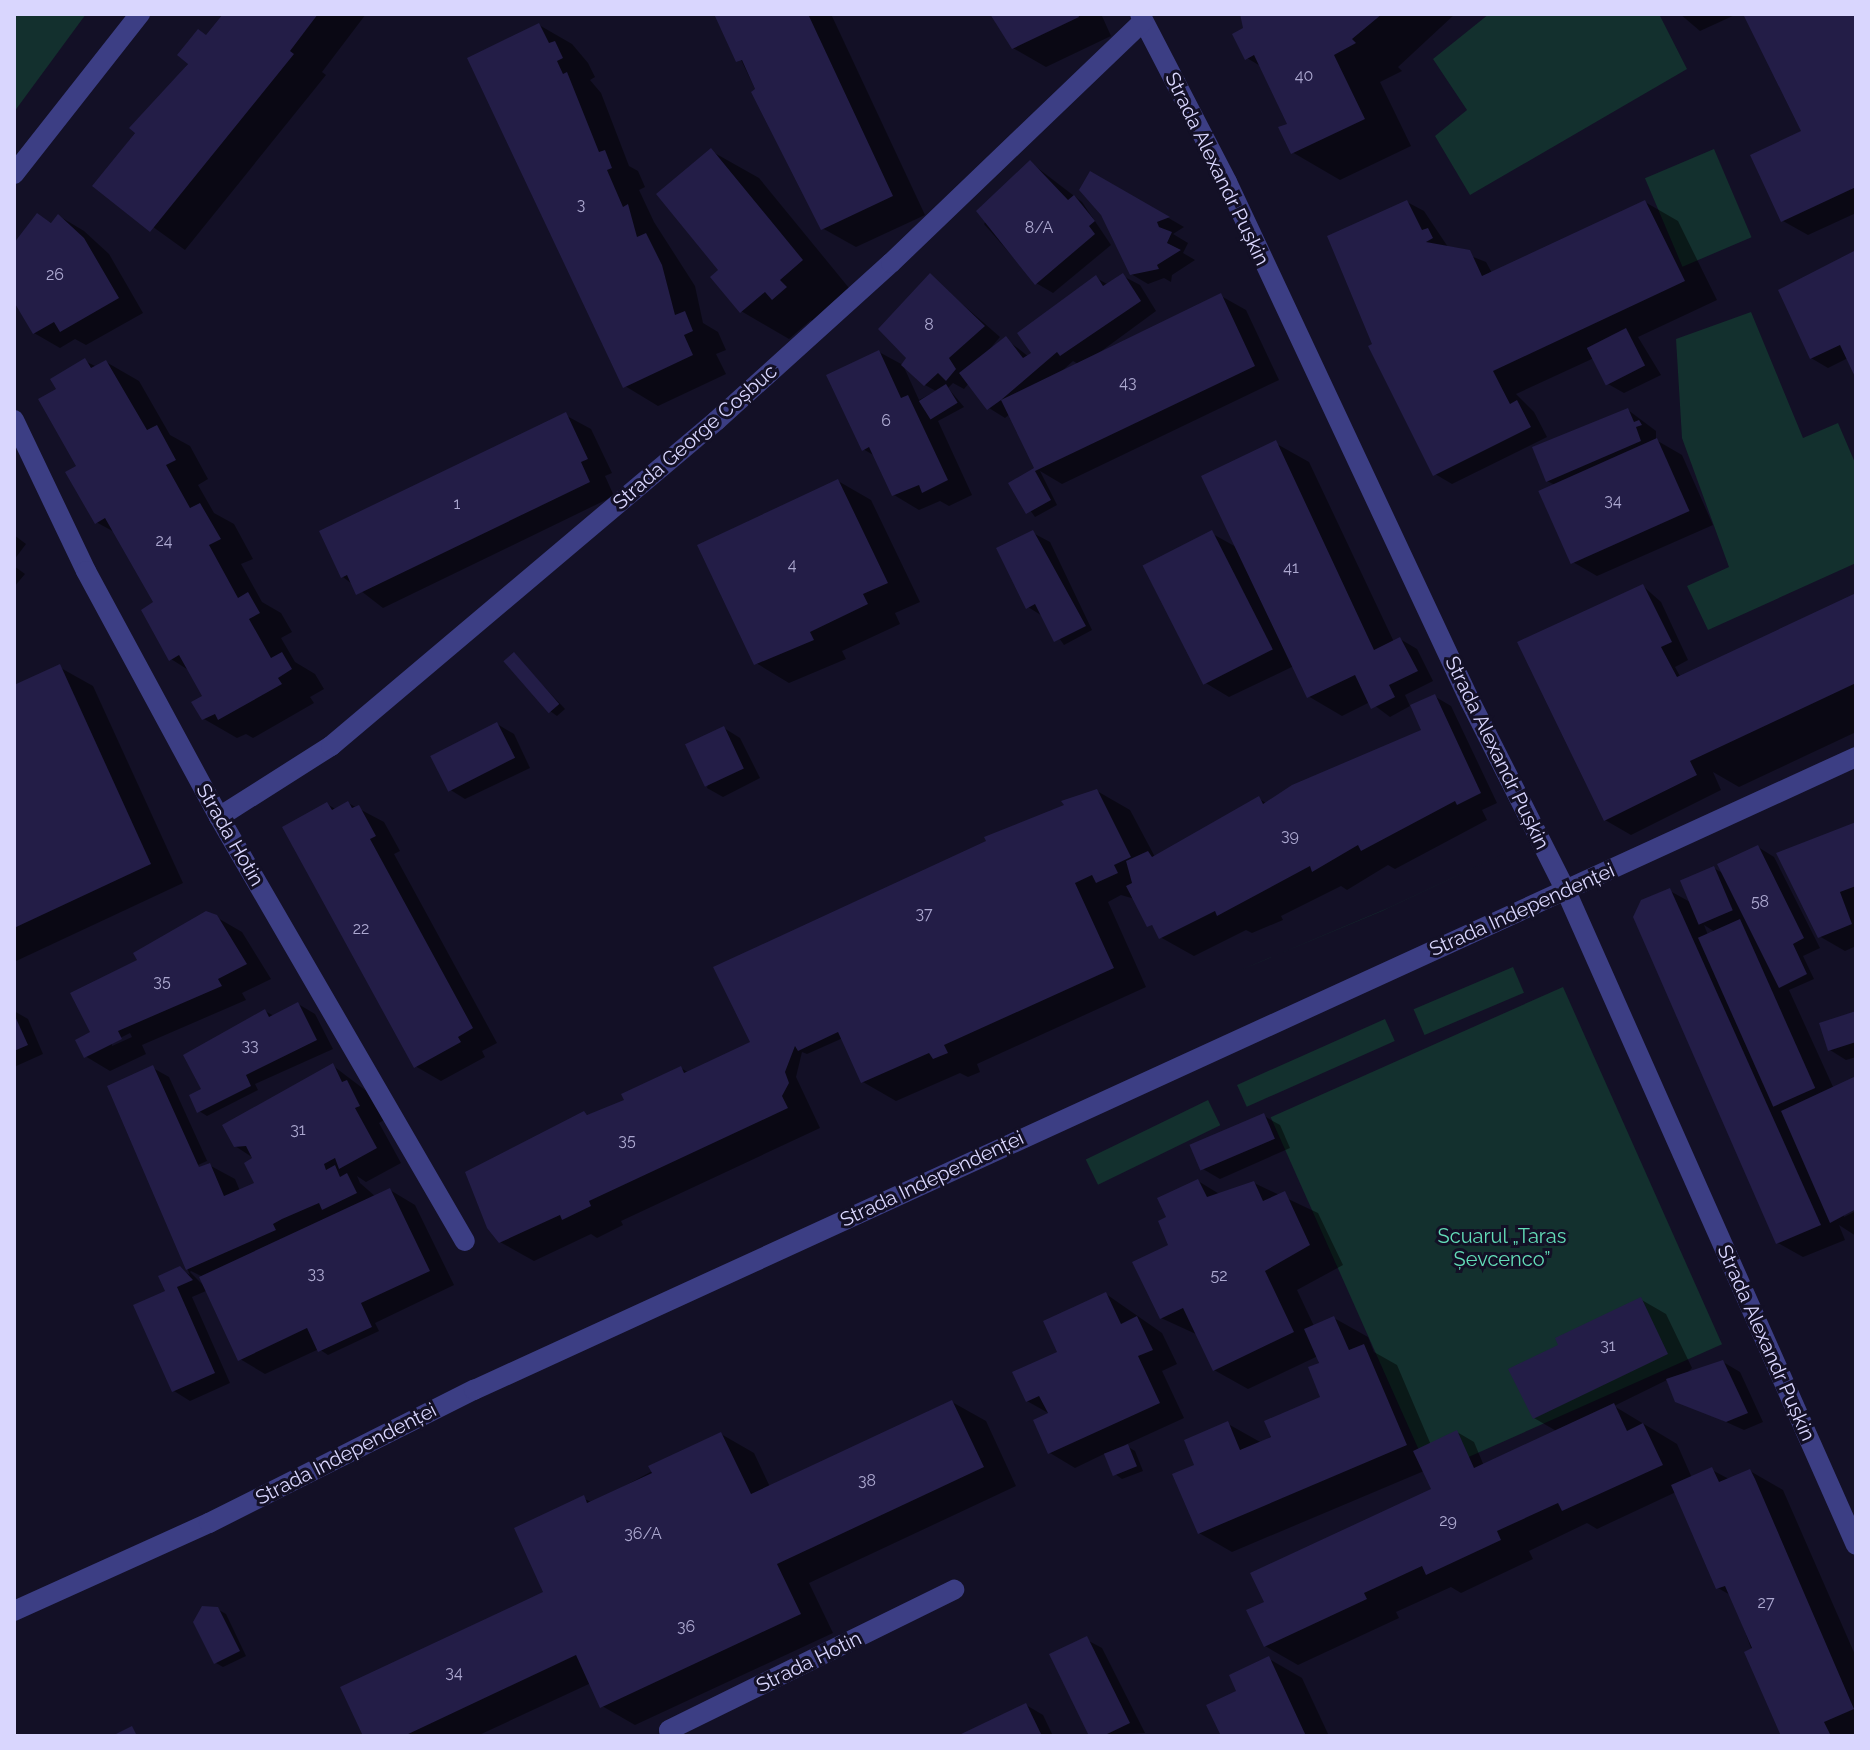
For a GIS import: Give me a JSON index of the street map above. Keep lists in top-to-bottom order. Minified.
{"streets":{"street":["Strada Alexandr Pușkin","Strada George Coșbuc","Strada Hotin","Strada Independenței"]},"crossings":[["Strada Alexandr Pușkin","Strada George Coșbuc"],["Strada Alexandr Pușkin","Strada Independenței"],["Strada George Coșbuc","Strada Hotin"]],"parks":["Scuarul „Taras Șevcenco”"],"house_numbers":["40","3","8/A","26","8","43","6","34","1","24","4","41","39","58","37","22","35","33","31","35","33","52","31","38","29","36/A","27","36","34"]}
